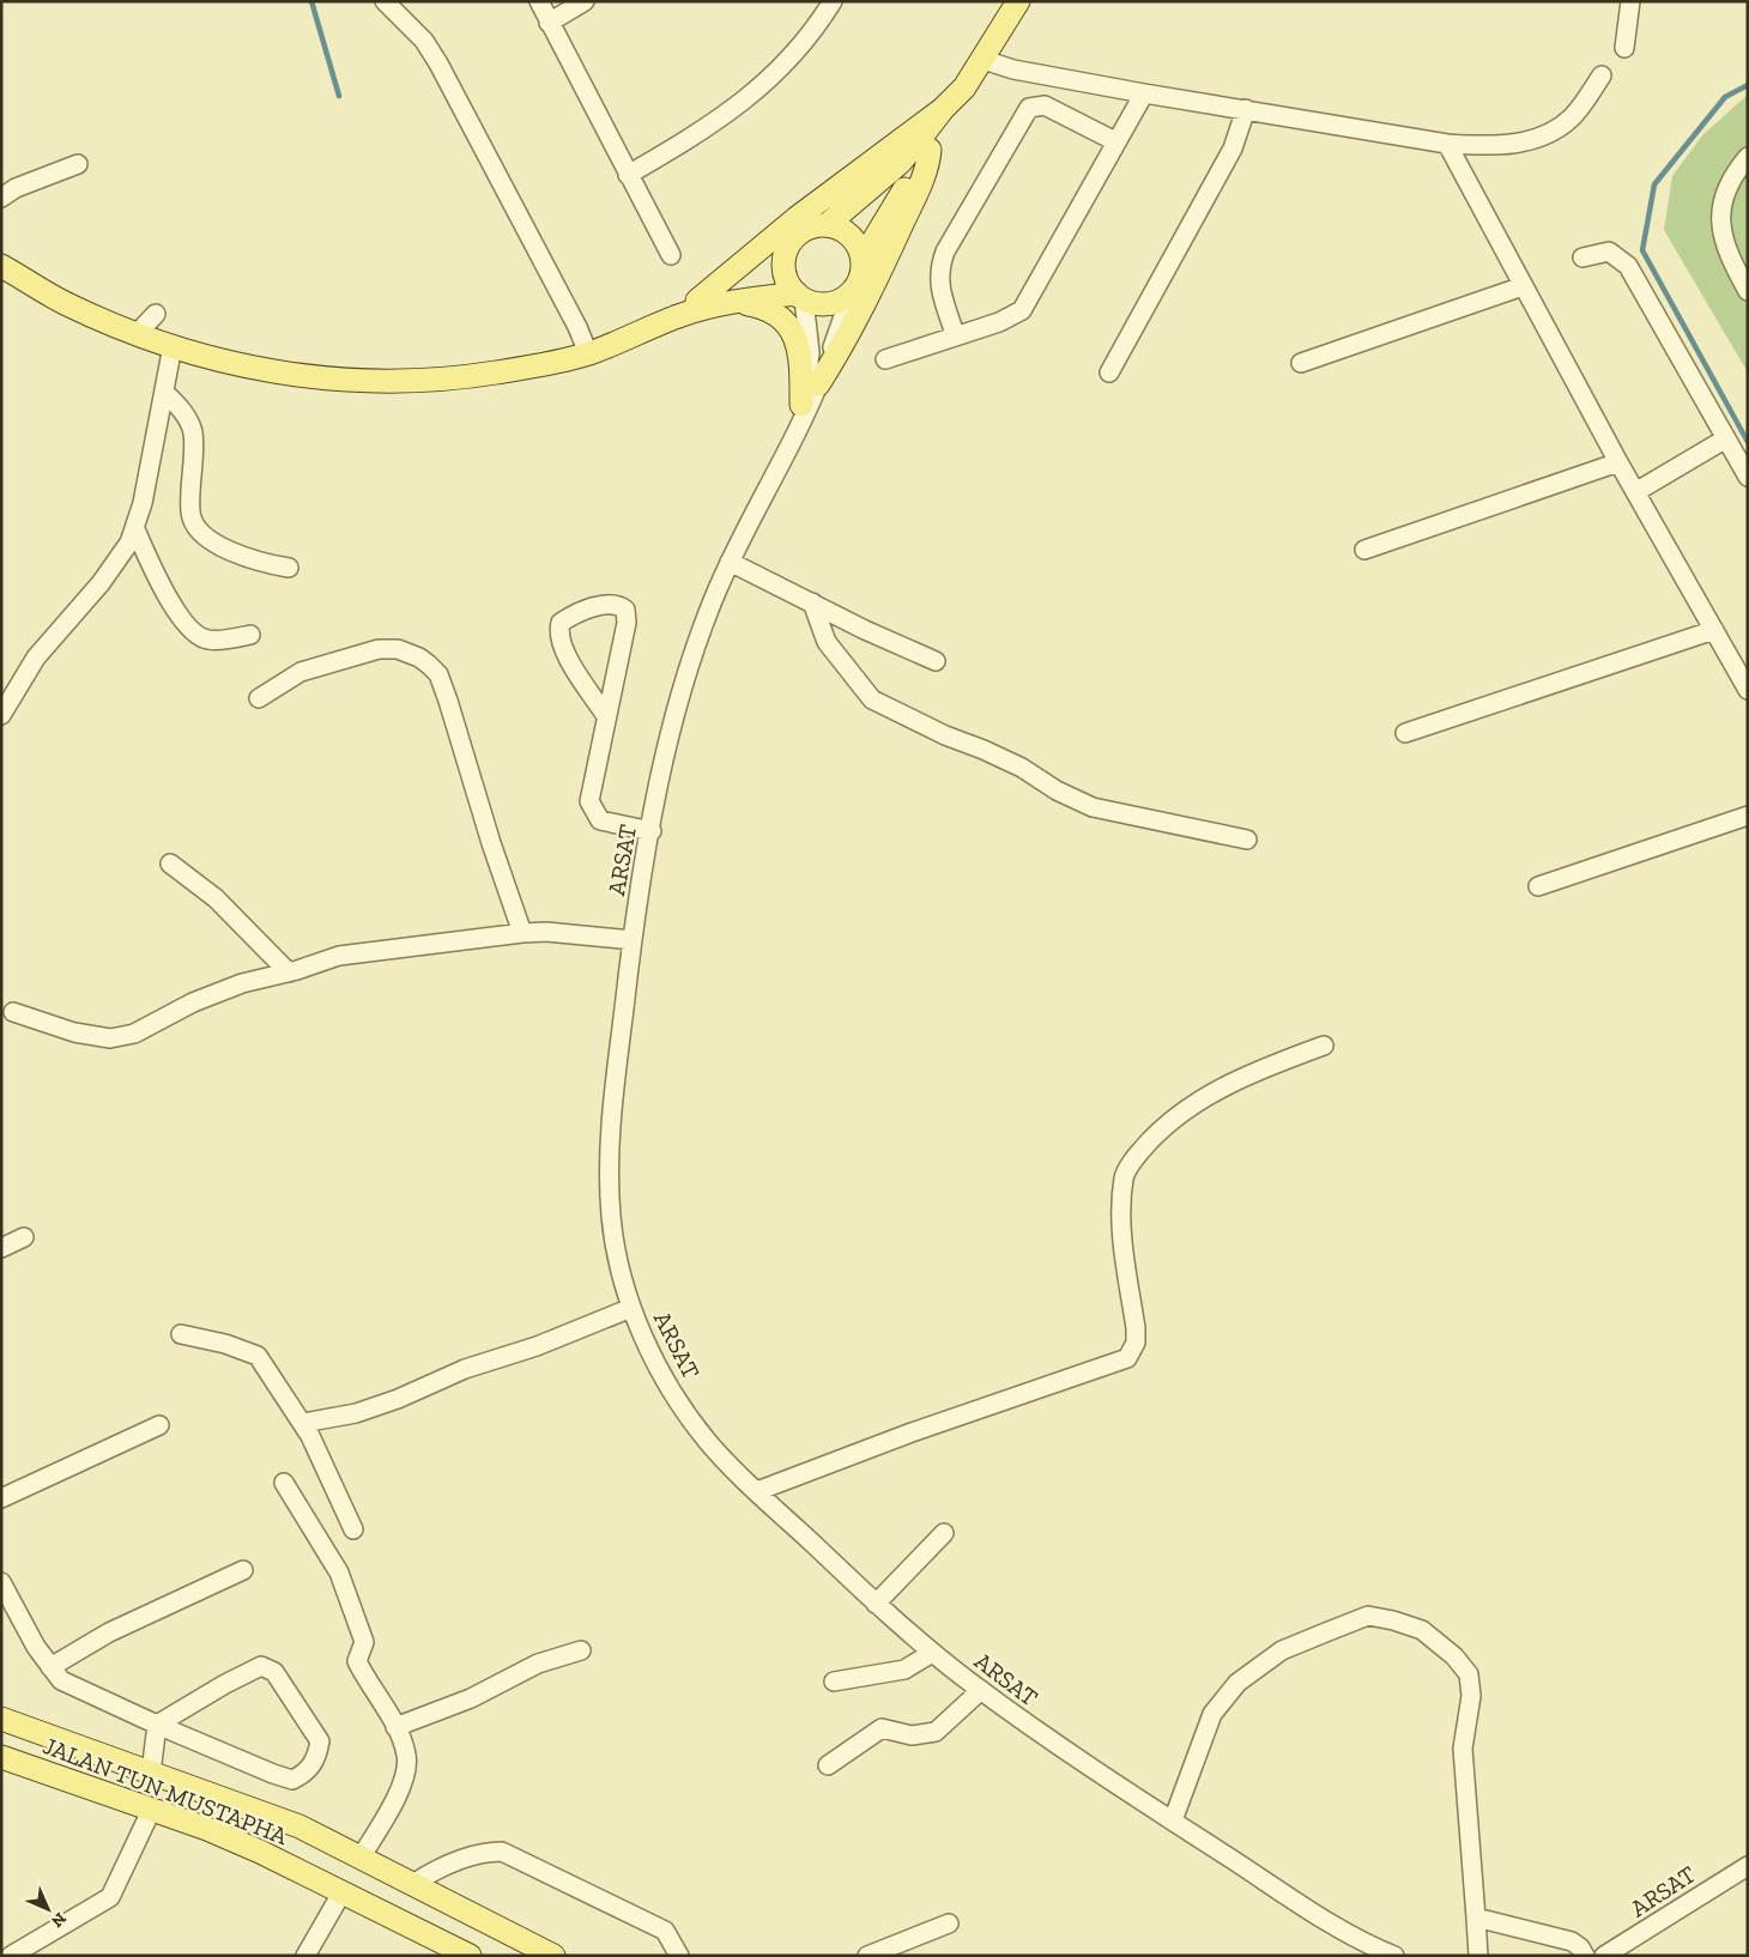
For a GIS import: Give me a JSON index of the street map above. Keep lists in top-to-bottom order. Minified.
{"streets":{"main road":["JALAN TUN MUSTAPHA"],"street":["ARSAT"]},"north":"bottom right"}
